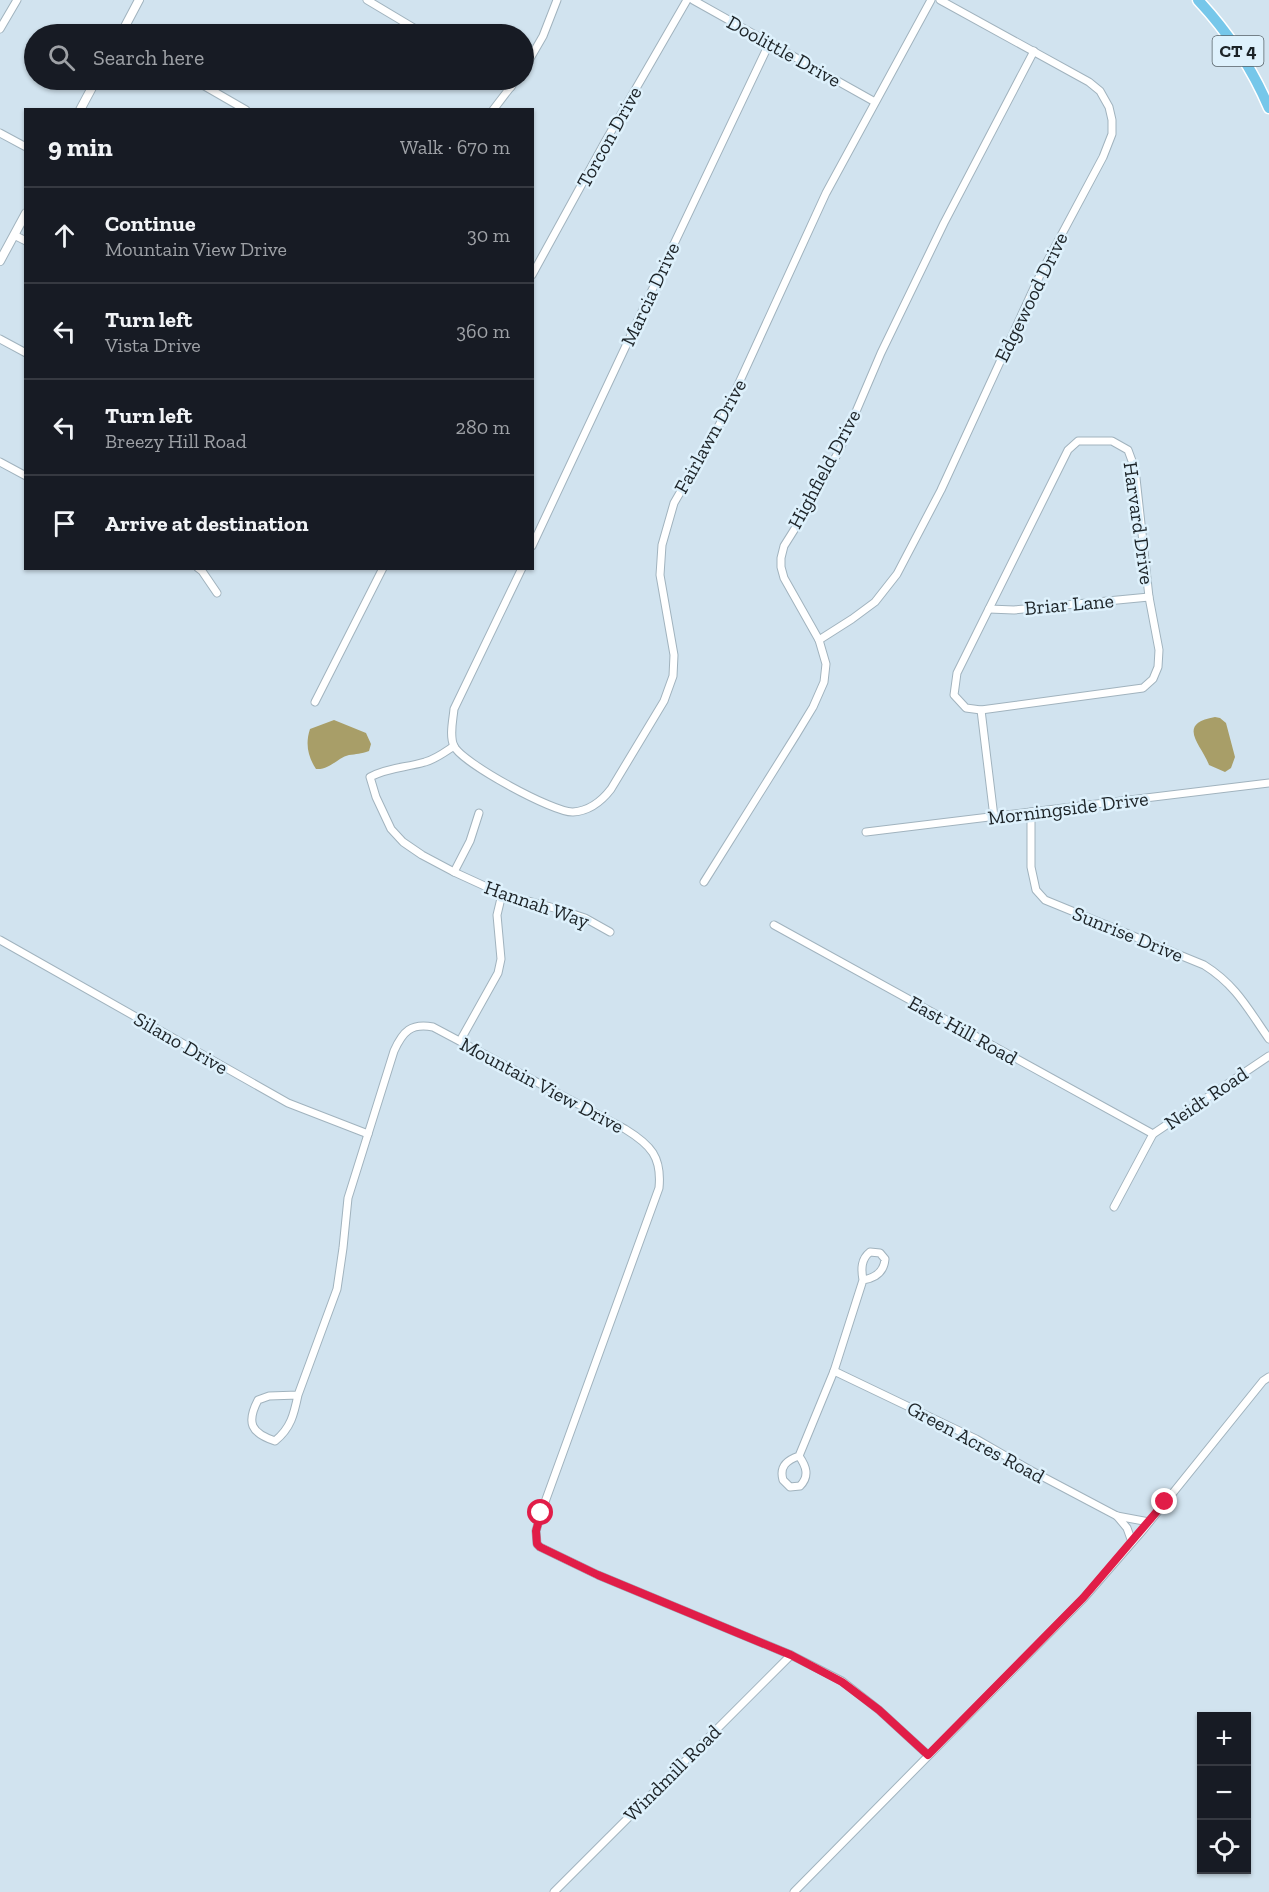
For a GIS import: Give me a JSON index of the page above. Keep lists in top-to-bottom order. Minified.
{"streets":{"main road":["CT 4"],"street":["Doolittle Drive","Torcon Drive","Marcia Drive","Edgewood Drive","Fairlawn Drive","Highfield Drive","Harvard Drive","Briar Lane","Morningside Drive","Hannah Way","Sunrise Drive","East Hill Road","Silano Drive","Mountain View Drive","Neidt Road","Green Acres Road","Windmill Road"]},"crossings":[["Doolittle Drive","Marcia Drive"],["Doolittle Drive","Fairlawn Drive"],["Edgewood Drive","Highfield Drive"],["Fairlawn Drive","Hannah Way"],["Harvard Drive","Briar Lane"],["Morningside Drive","Sunrise Drive"],["East Hill Road","Neidt Road"],["Silano Drive","Mountain View Drive"],["Mountain View Drive","Windmill Road"]],"page":{"search":"Search here","heading":["9 min","Walk · 670 m"],"list":[["Continue","Mountain View Drive","30 m"],["Turn left","Vista Drive","360 m"],["Turn left","Breezy Hill Road","280 m"],"Arrive at destination"],"map_buttons":["+","−"]}}
